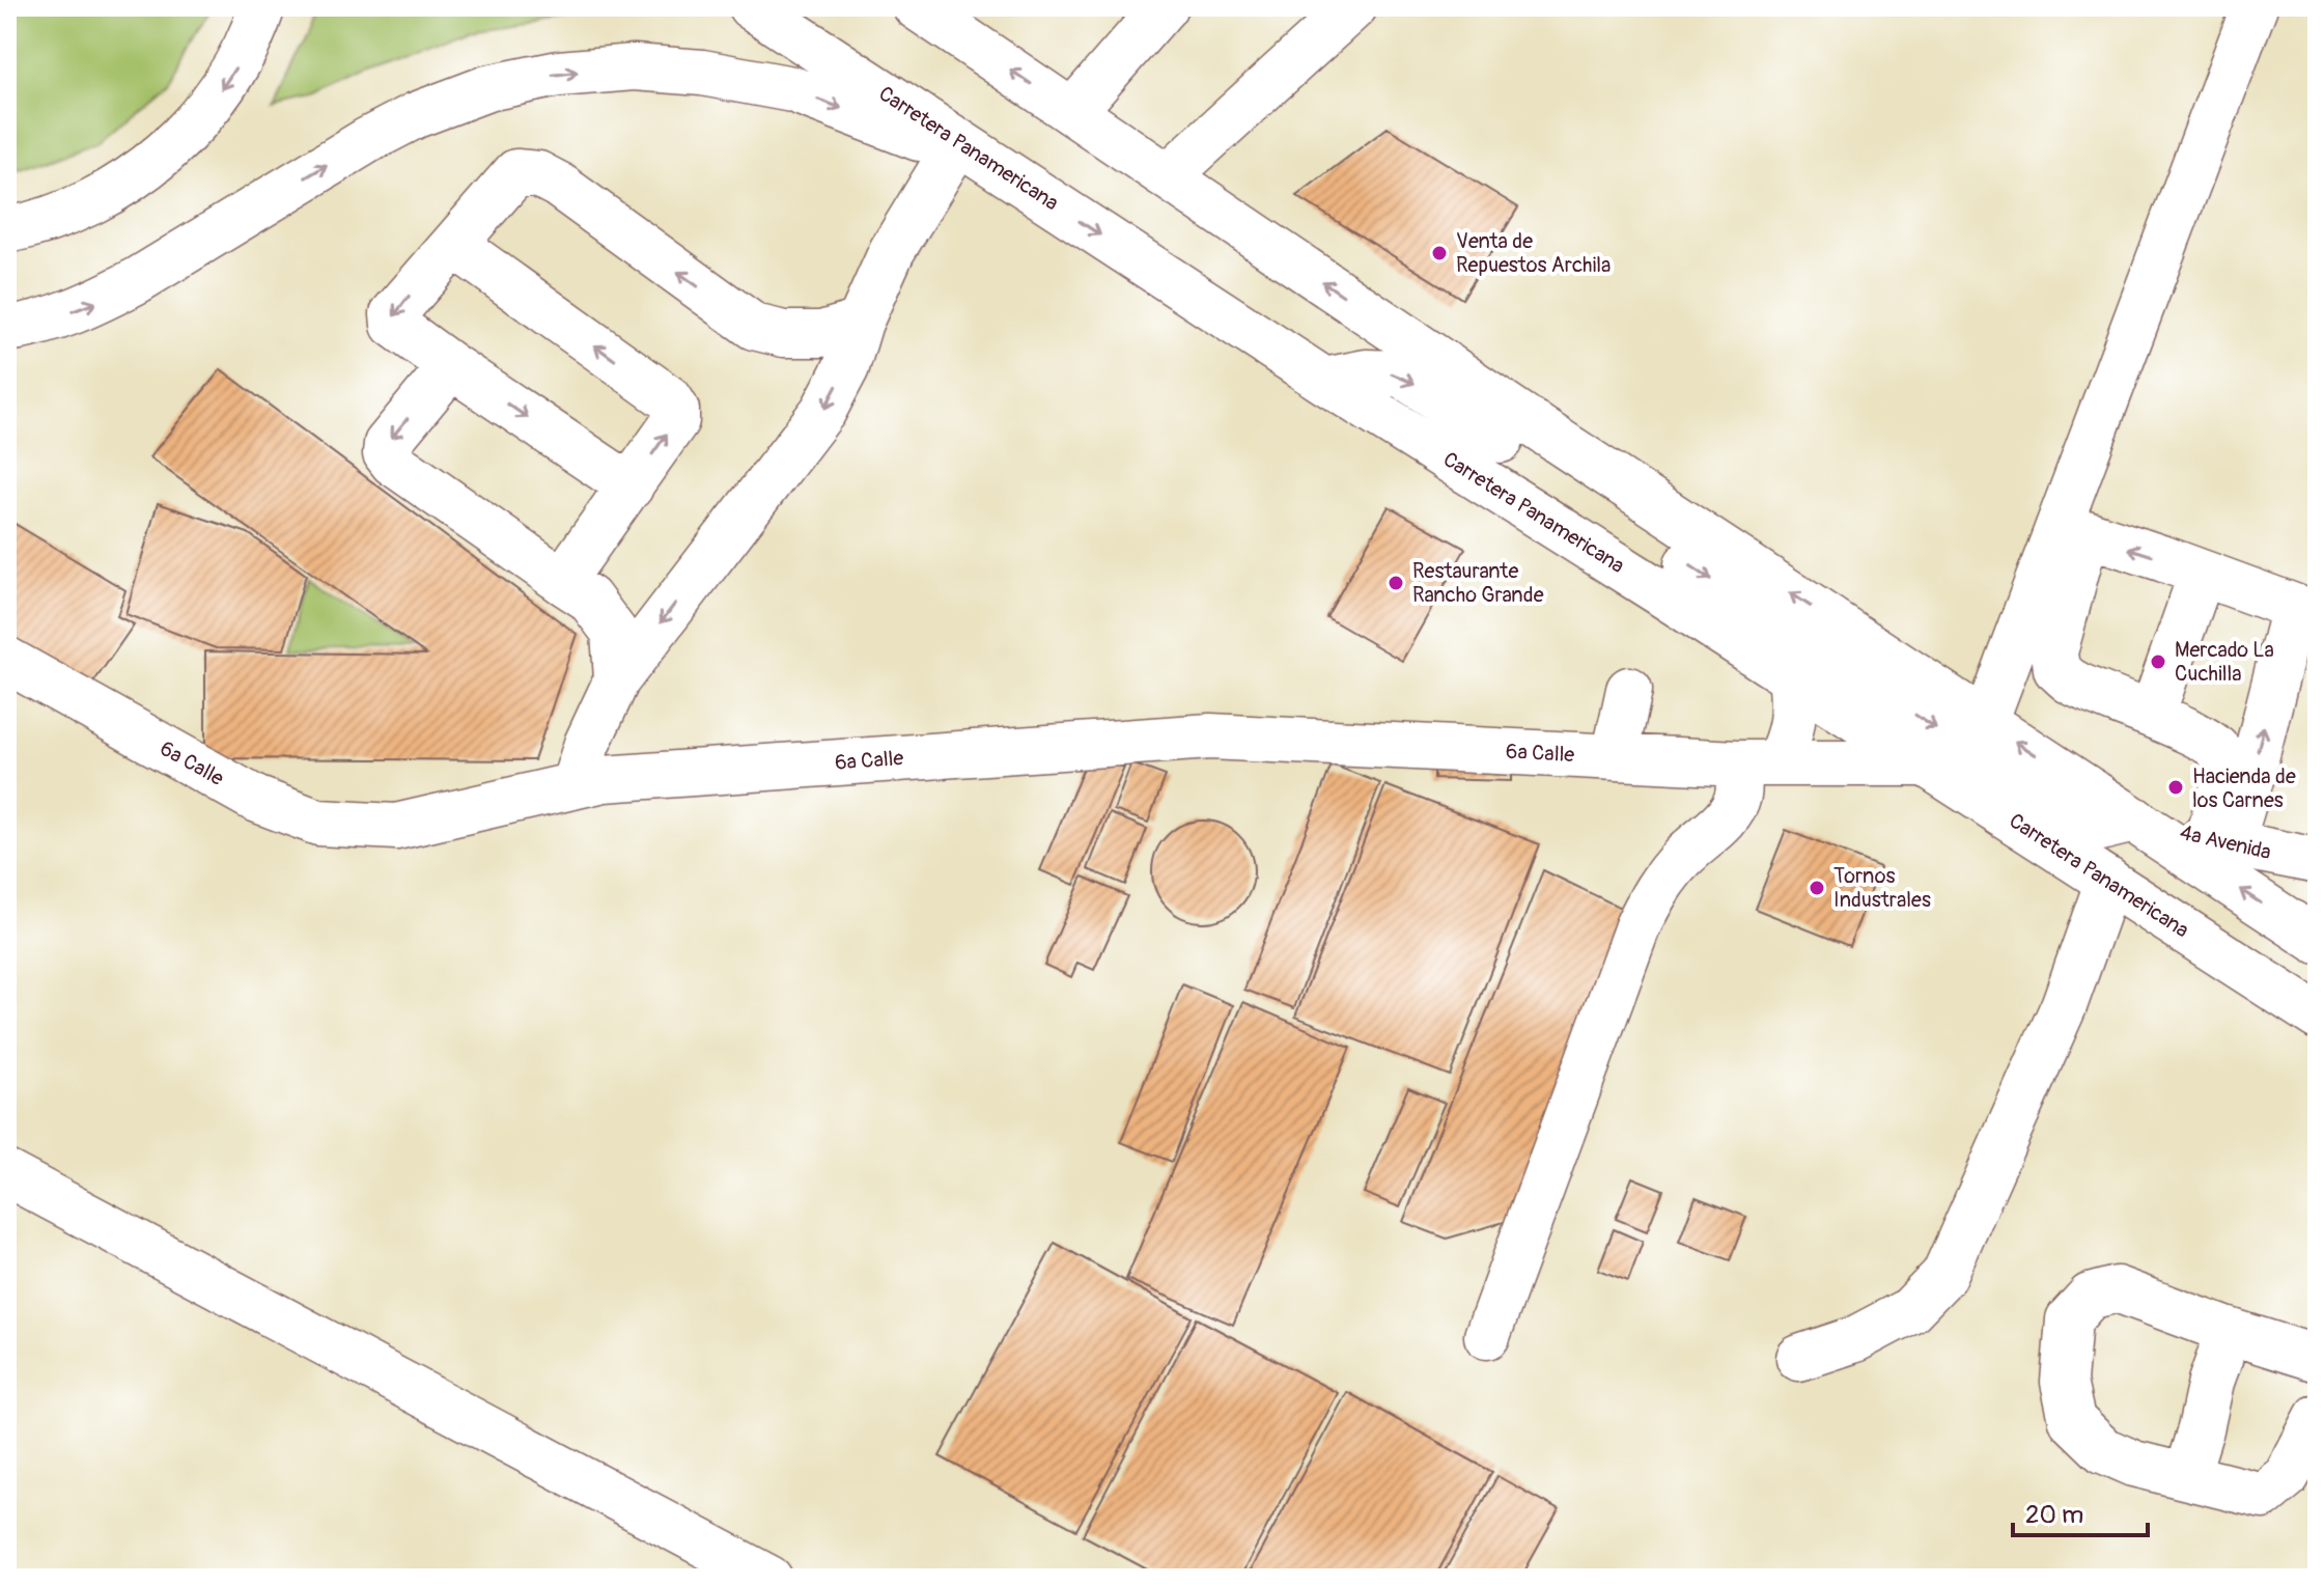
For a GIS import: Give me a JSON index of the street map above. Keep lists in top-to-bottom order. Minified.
{"streets":{"main road":["Carretera Panamericana","6a Calle","4a Avenida"]},"crossings":[["Carretera Panamericana","6a Calle"]],"places":["Venta de Repuestos Archila","Restaurante Rancho Grande","Mercado La Cuchilla","Hacienda de los Carnes","Tornos Industrales"],"scale_bar":"20 m"}
